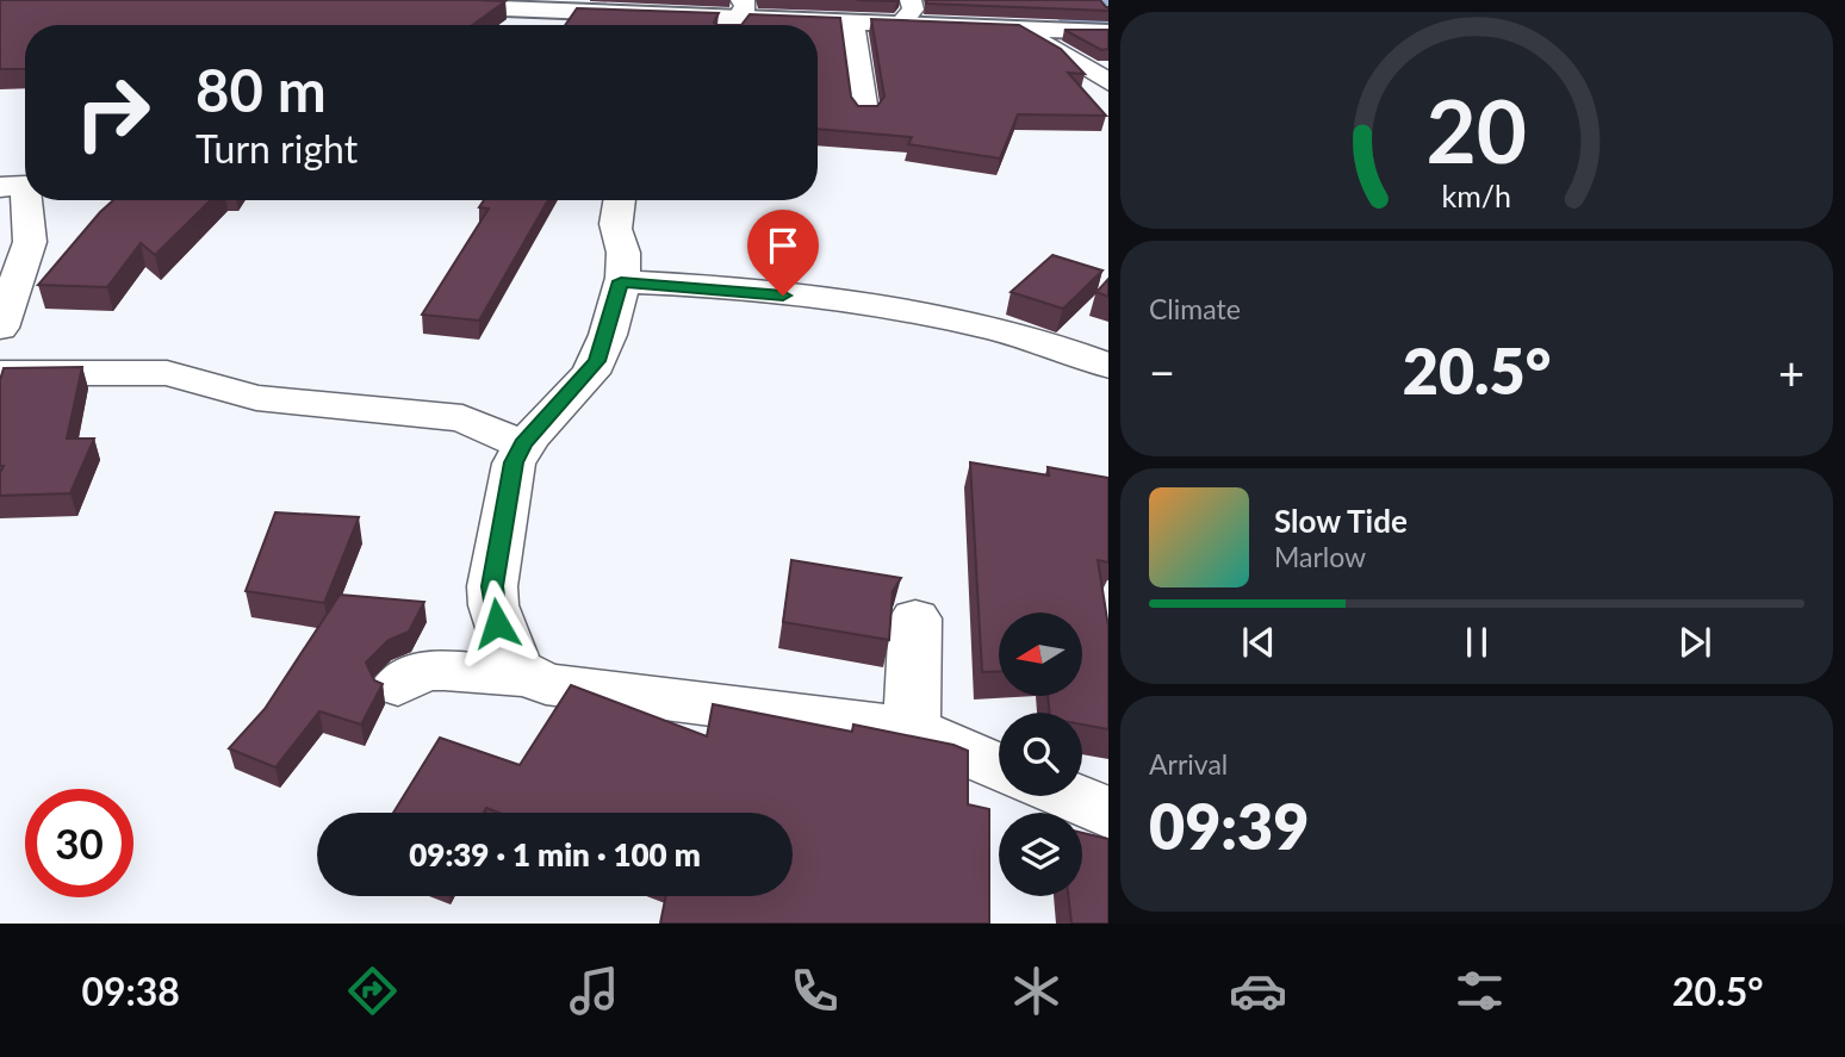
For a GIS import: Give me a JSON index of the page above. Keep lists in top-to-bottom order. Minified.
{"north":"left","page":{"turn":["80 m","Turn right"],"tile":["Climate",["Arrival","09:39"]],"heat":["−","20.5°","+"],"song":["Slow Tide","Marlow"],"limit":"30","trip":"09:39 · 1 min · 100 m","tabs":["09:38","20.5°"],"gauge":["20","km/h"]}}
